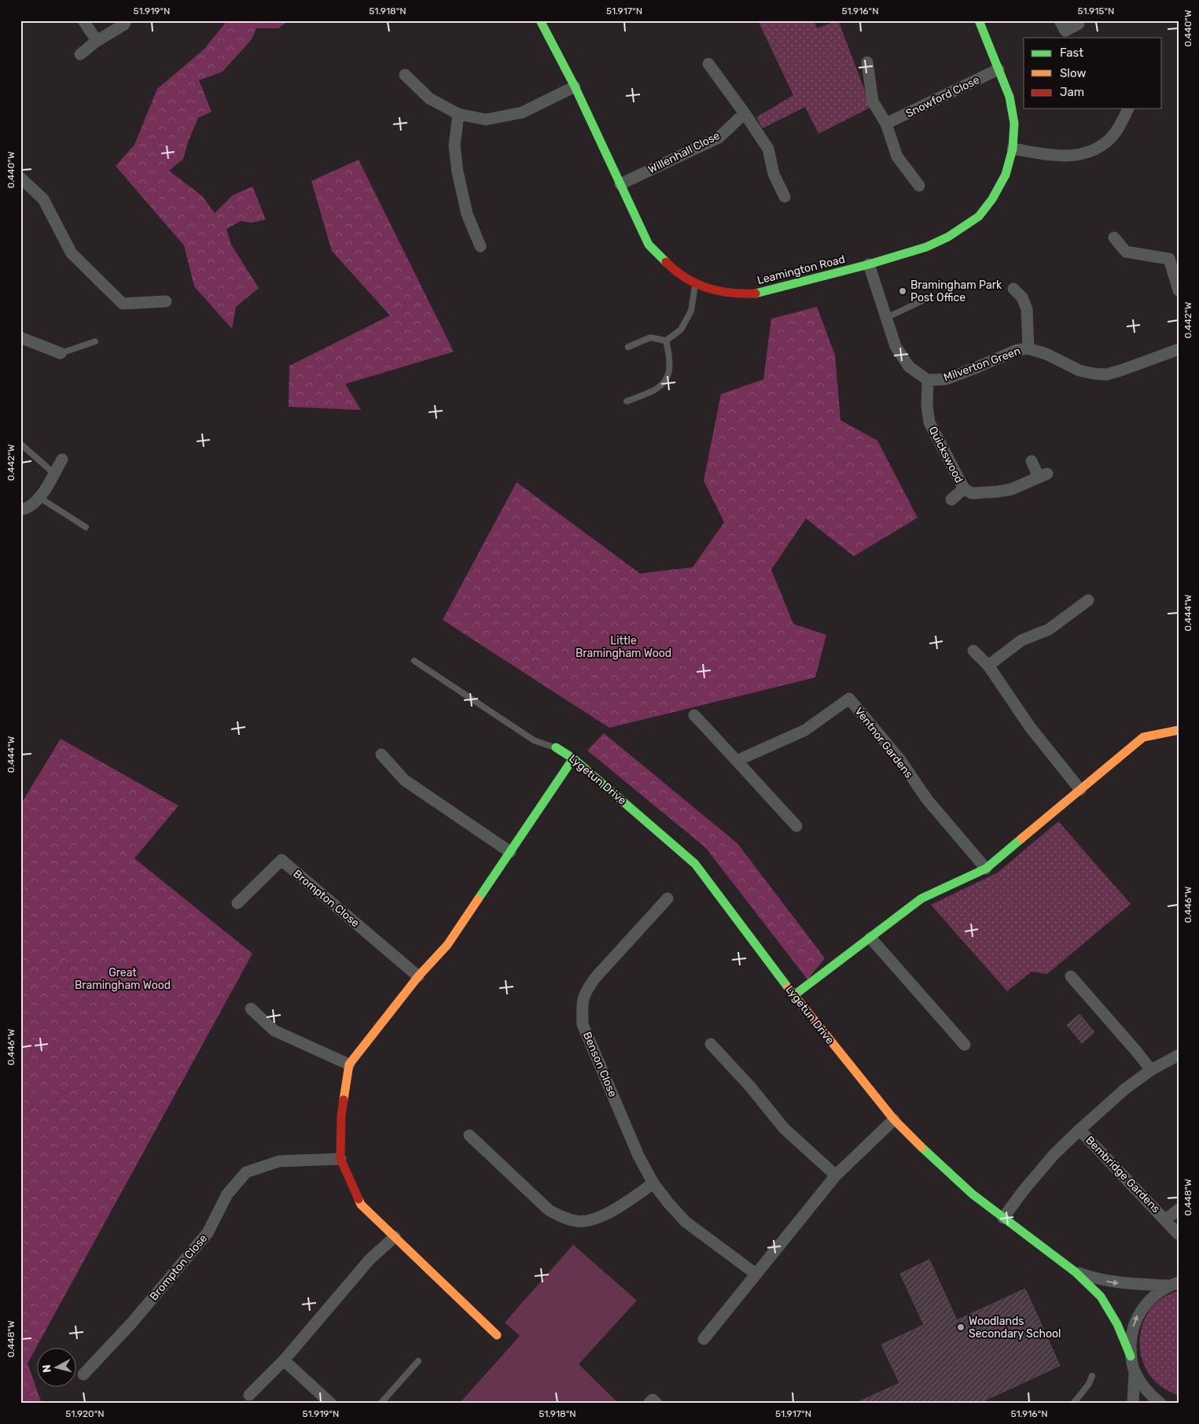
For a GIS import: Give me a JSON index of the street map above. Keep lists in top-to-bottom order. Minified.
{"streets":{"street":["Snowford Close","Willenhall Close","Leamington Road","Milverton Green","Quickswood","Ventnor Gardens","Lygetun Drive","Brompton Close","Benson Close","Bembridge Gardens"]},"crossings":[["Snowford Close","Leamington Road"],["Willenhall Close","Leamington Road"],["Leamington Road","Milverton Green"],["Milverton Green","Quickswood"],["Lygetun Drive","Bembridge Gardens"]],"parks":["Little Bramingham Wood","Great Bramingham Wood"],"places":["Bramingham Park Post Office","Woodlands Secondary School"],"legend":["Fast","Slow","Jam"],"north":"left","coordinates":["51.919°N","51.918°N","51.917°N","51.916°N","51.915°N","0.440°W","0.442°W","0.444°W","0.446°W","0.448°W","51.920°N"]}
